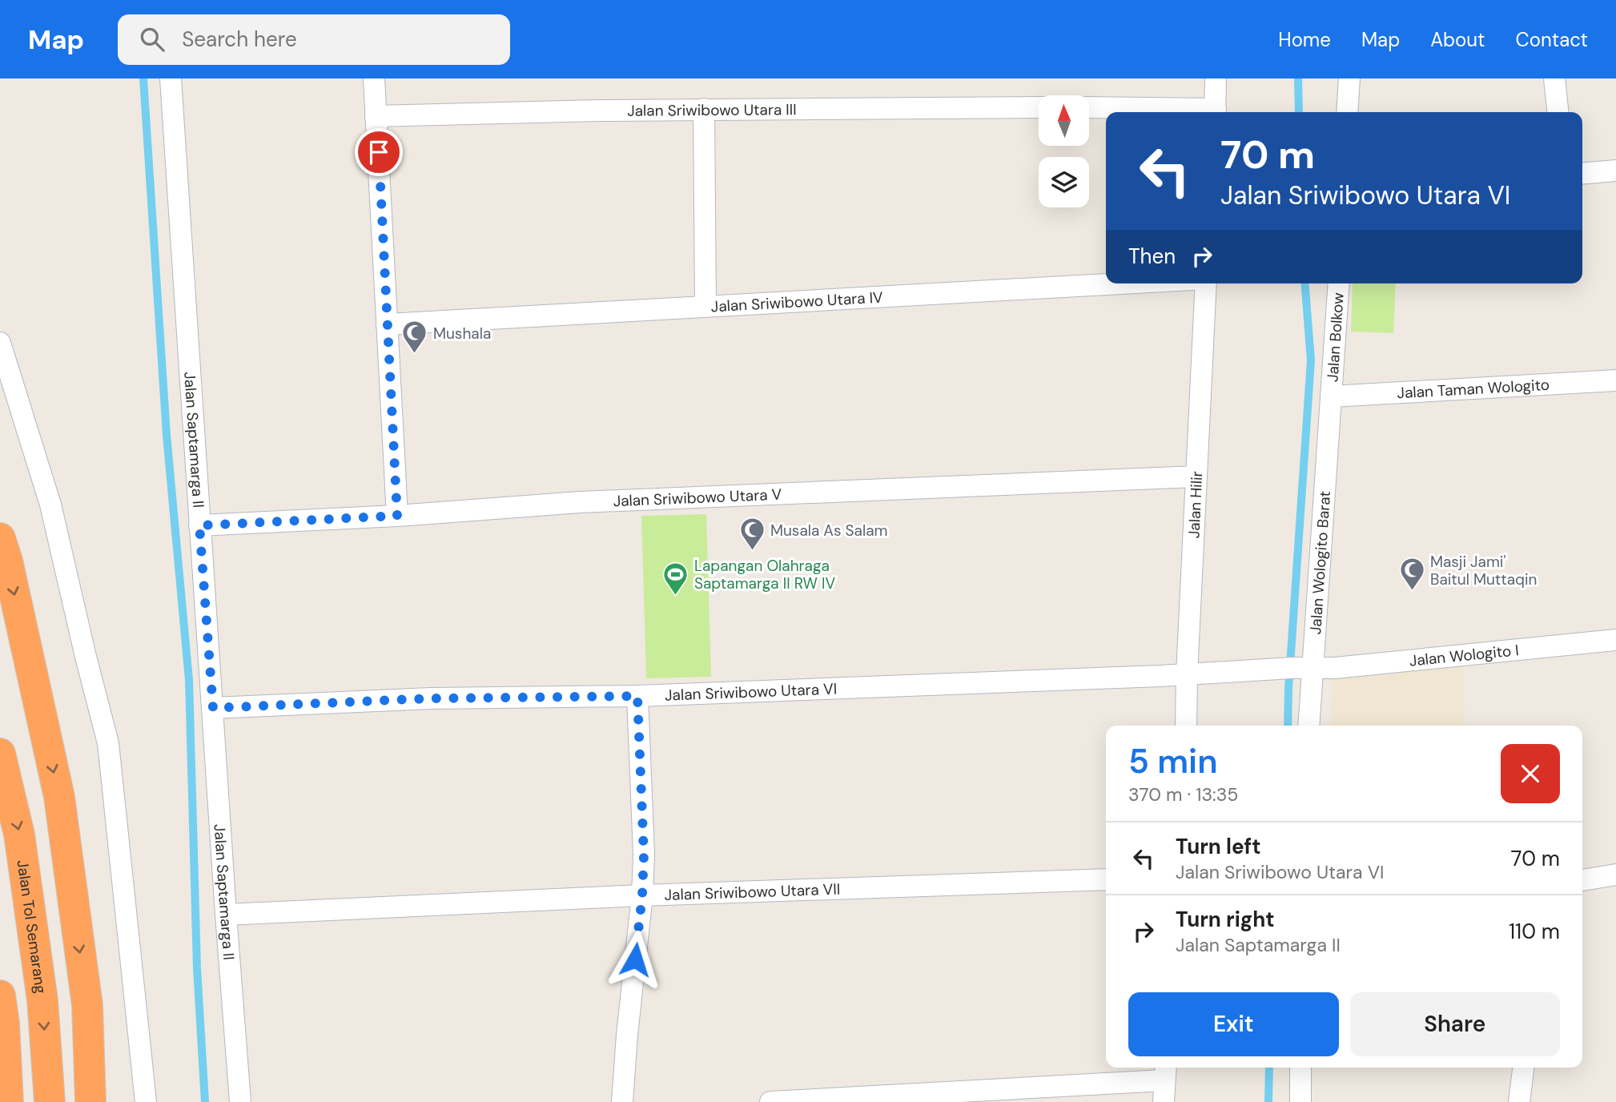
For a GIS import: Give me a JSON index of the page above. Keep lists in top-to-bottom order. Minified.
{"streets":{"highway":["Jalan Tol Semarang"],"street":["Jalan Sriwibowo Utara III","Jalan Sriwibowo Utara IV","Jalan Bolkow","Jalan Taman Wologito","Jalan Saptamarga II","Jalan Sriwibowo Utara V","Jalan Hilir","Jalan Wologito Barat","Jalan Wologito I","Jalan Sriwibowo Utara VI","Jalan Sriwibowo Utara VII"]},"crossings":[["Jalan Bolkow","Jalan Taman Wologito"],["Jalan Bolkow","Jalan Wologito Barat"],["Jalan Taman Wologito","Jalan Wologito Barat"],["Jalan Saptamarga II","Jalan Sriwibowo Utara V"],["Jalan Saptamarga II","Jalan Sriwibowo Utara VI"],["Jalan Saptamarga II","Jalan Sriwibowo Utara VII"],["Jalan Sriwibowo Utara V","Jalan Hilir"],["Jalan Hilir","Jalan Sriwibowo Utara VI"],["Jalan Wologito Barat","Jalan Wologito I"],["Jalan Wologito I","Jalan Sriwibowo Utara VI"]],"places":{"mosque":["Mushala","Musala As Salam","Masji Jami' Baitul Muttaqin"],"sports":["Lapangan Olahraga Saptamarga II RW IV"]},"north":"top","page":{"header":"Map","search":"Search here","nav":["Home","Map","About","Contact"],"turn":["70 m","Jalan Sriwibowo Utara VI"],"then":"Then","heading":["5 min","370 m · 13:35"],"list":[{"name":"Turn left","note":"Jalan Sriwibowo Utara VI","value":"70 m"},{"name":"Turn right","note":"Jalan Saptamarga II","value":"110 m"}],"buttons":["Exit","Share"]}}
